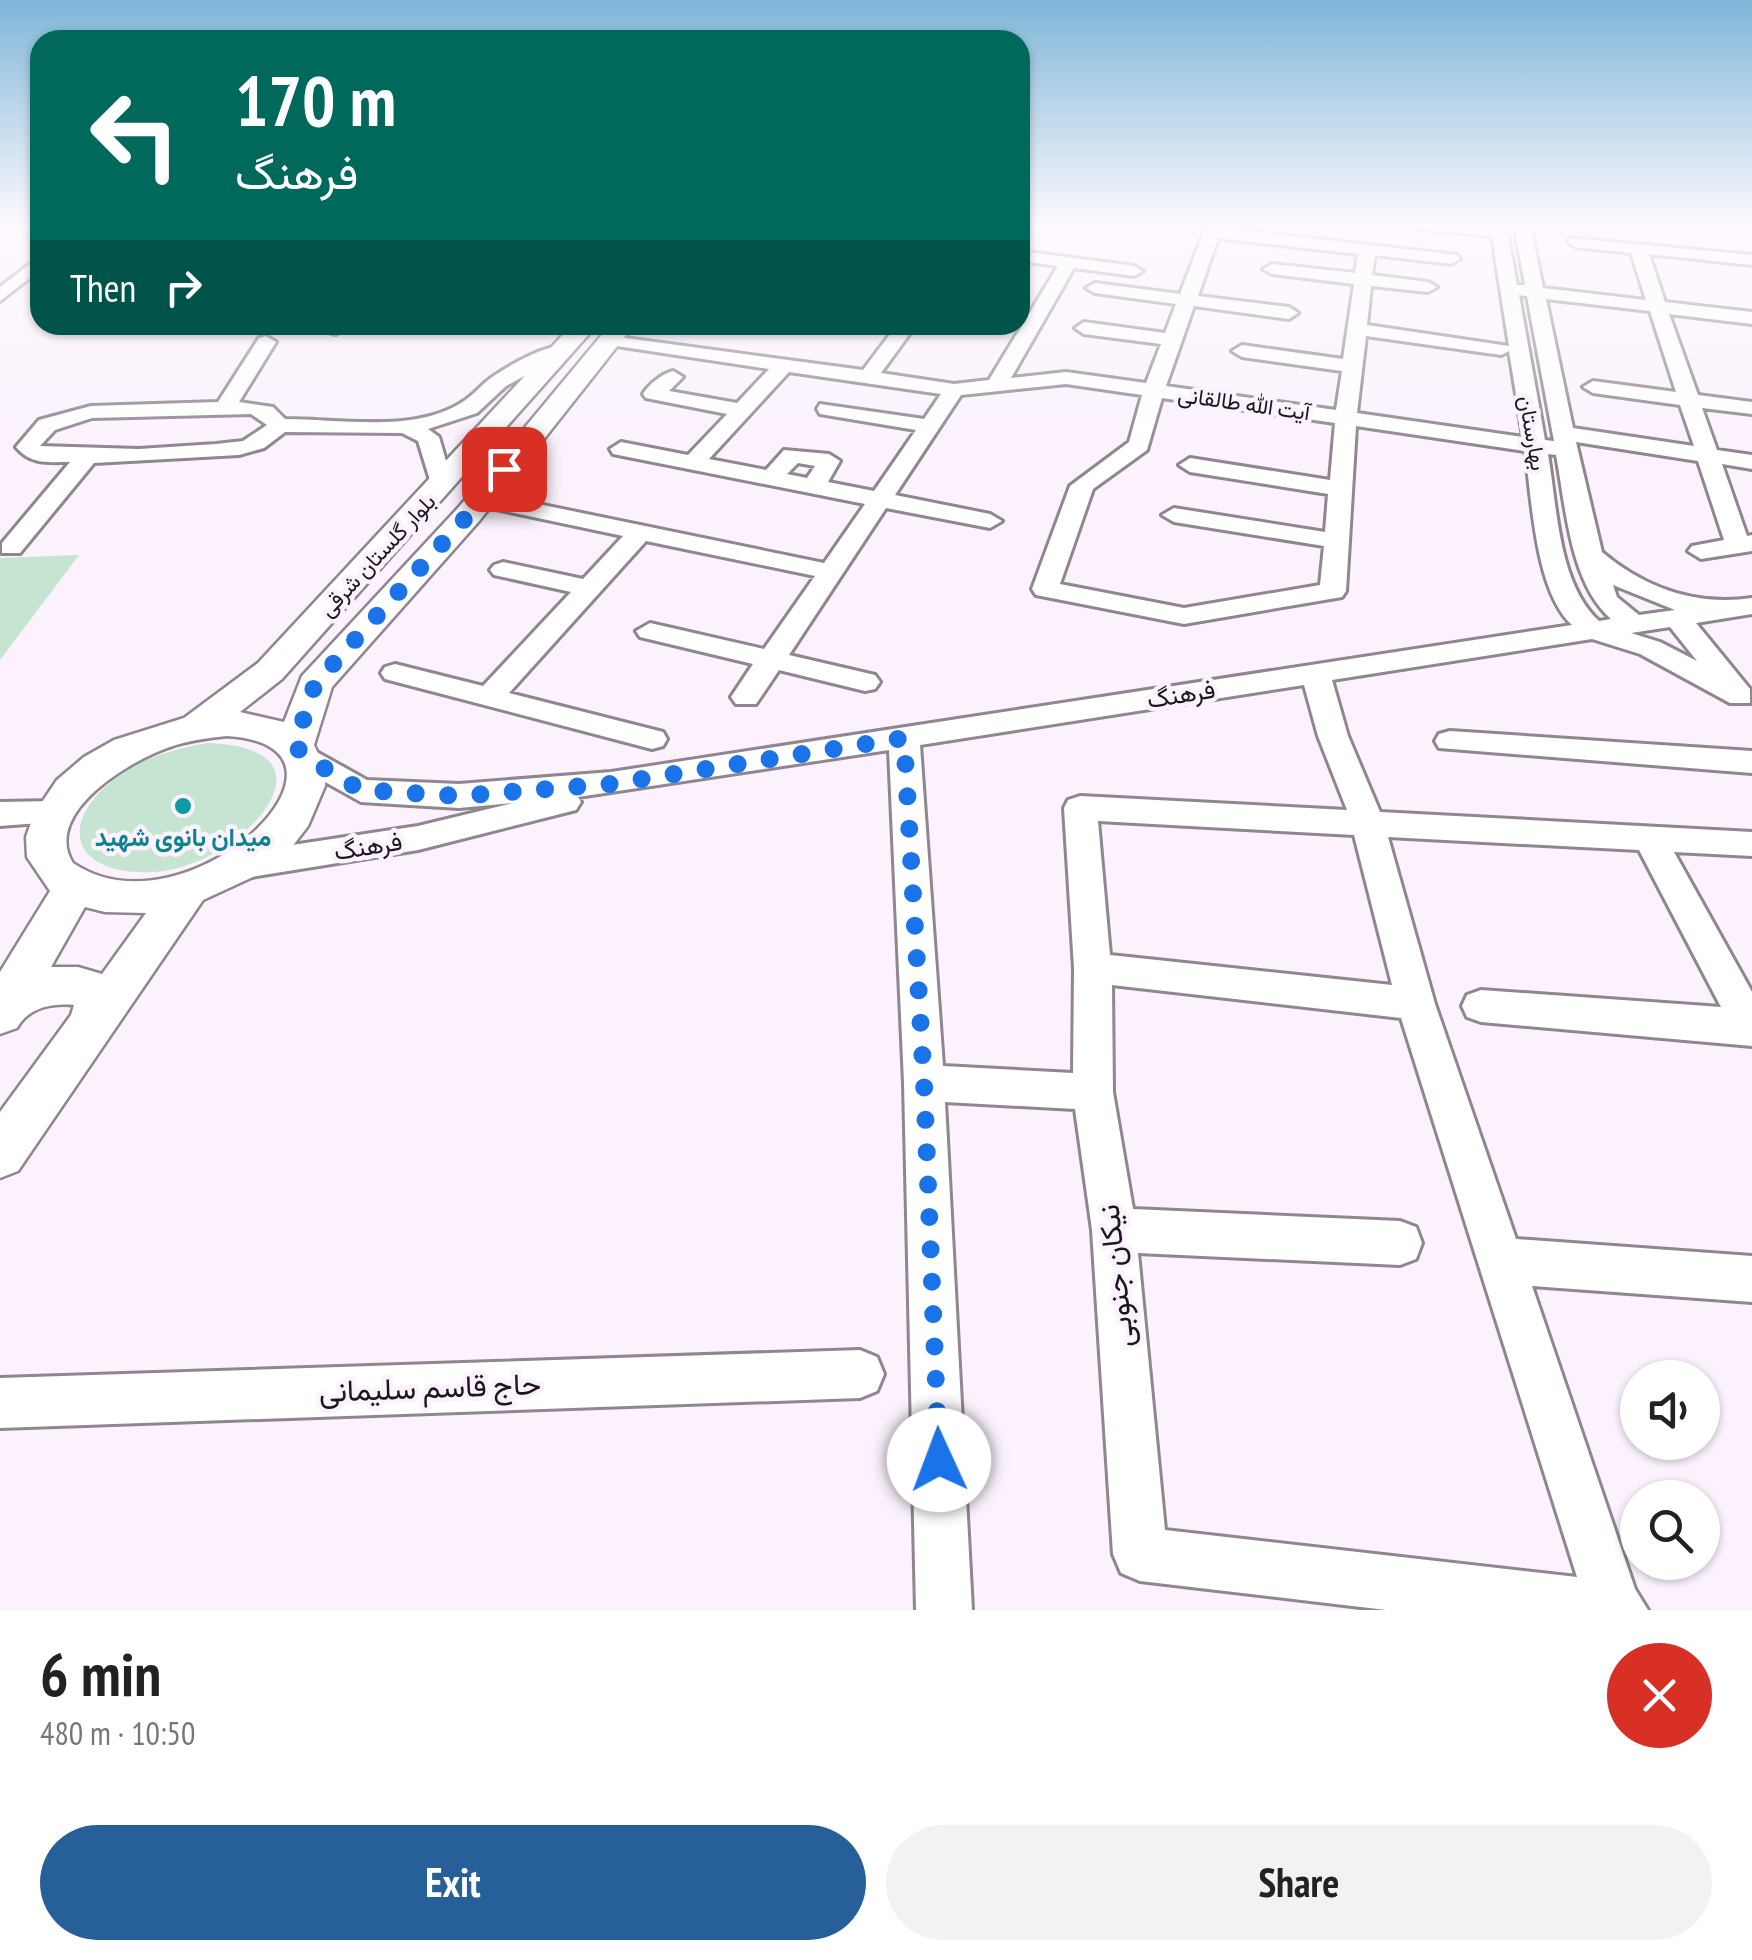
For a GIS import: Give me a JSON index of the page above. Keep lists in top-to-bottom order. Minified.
{"streets":{"main road":["بلوار گلستان شرقی"],"street":["آیت الله طالقانی","بهارستان","فرهنگ","نیکان جنوبی","حاج قاسم سلیمانی"]},"crossings":[["آیت الله طالقانی","بهارستان"],["بهارستان","فرهنگ"],["بلوار گلستان شرقی","فرهنگ"]],"places":["میدان بانوی شهید"],"page":{"turn":["170 m","فرهنگ"],"then":"Then","heading":["6 min","480 m · 10:50"],"buttons":["Exit","Share"]}}
